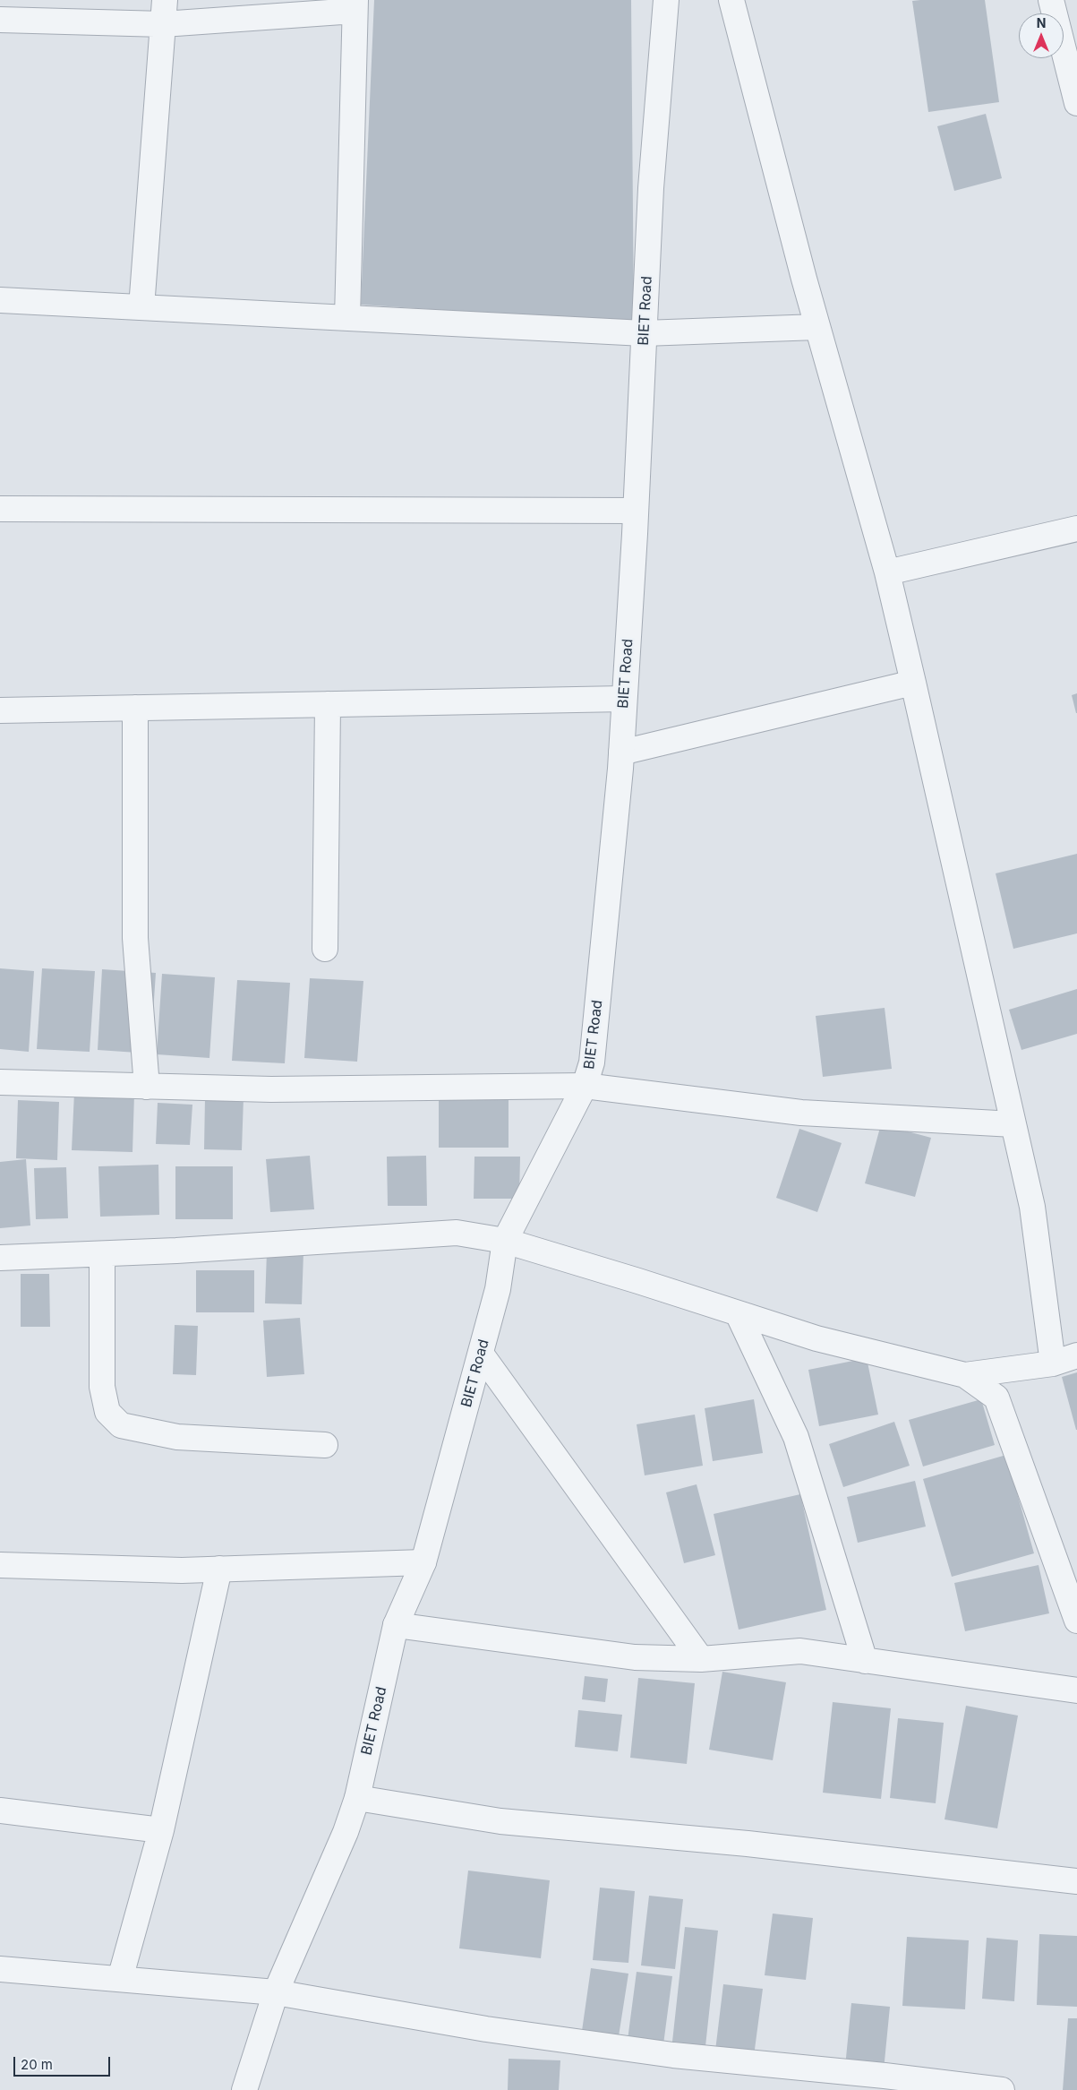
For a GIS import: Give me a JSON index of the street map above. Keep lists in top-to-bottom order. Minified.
{"streets":{"street":["BIET Road"]},"scale_bar":"20 m","north":"top"}
